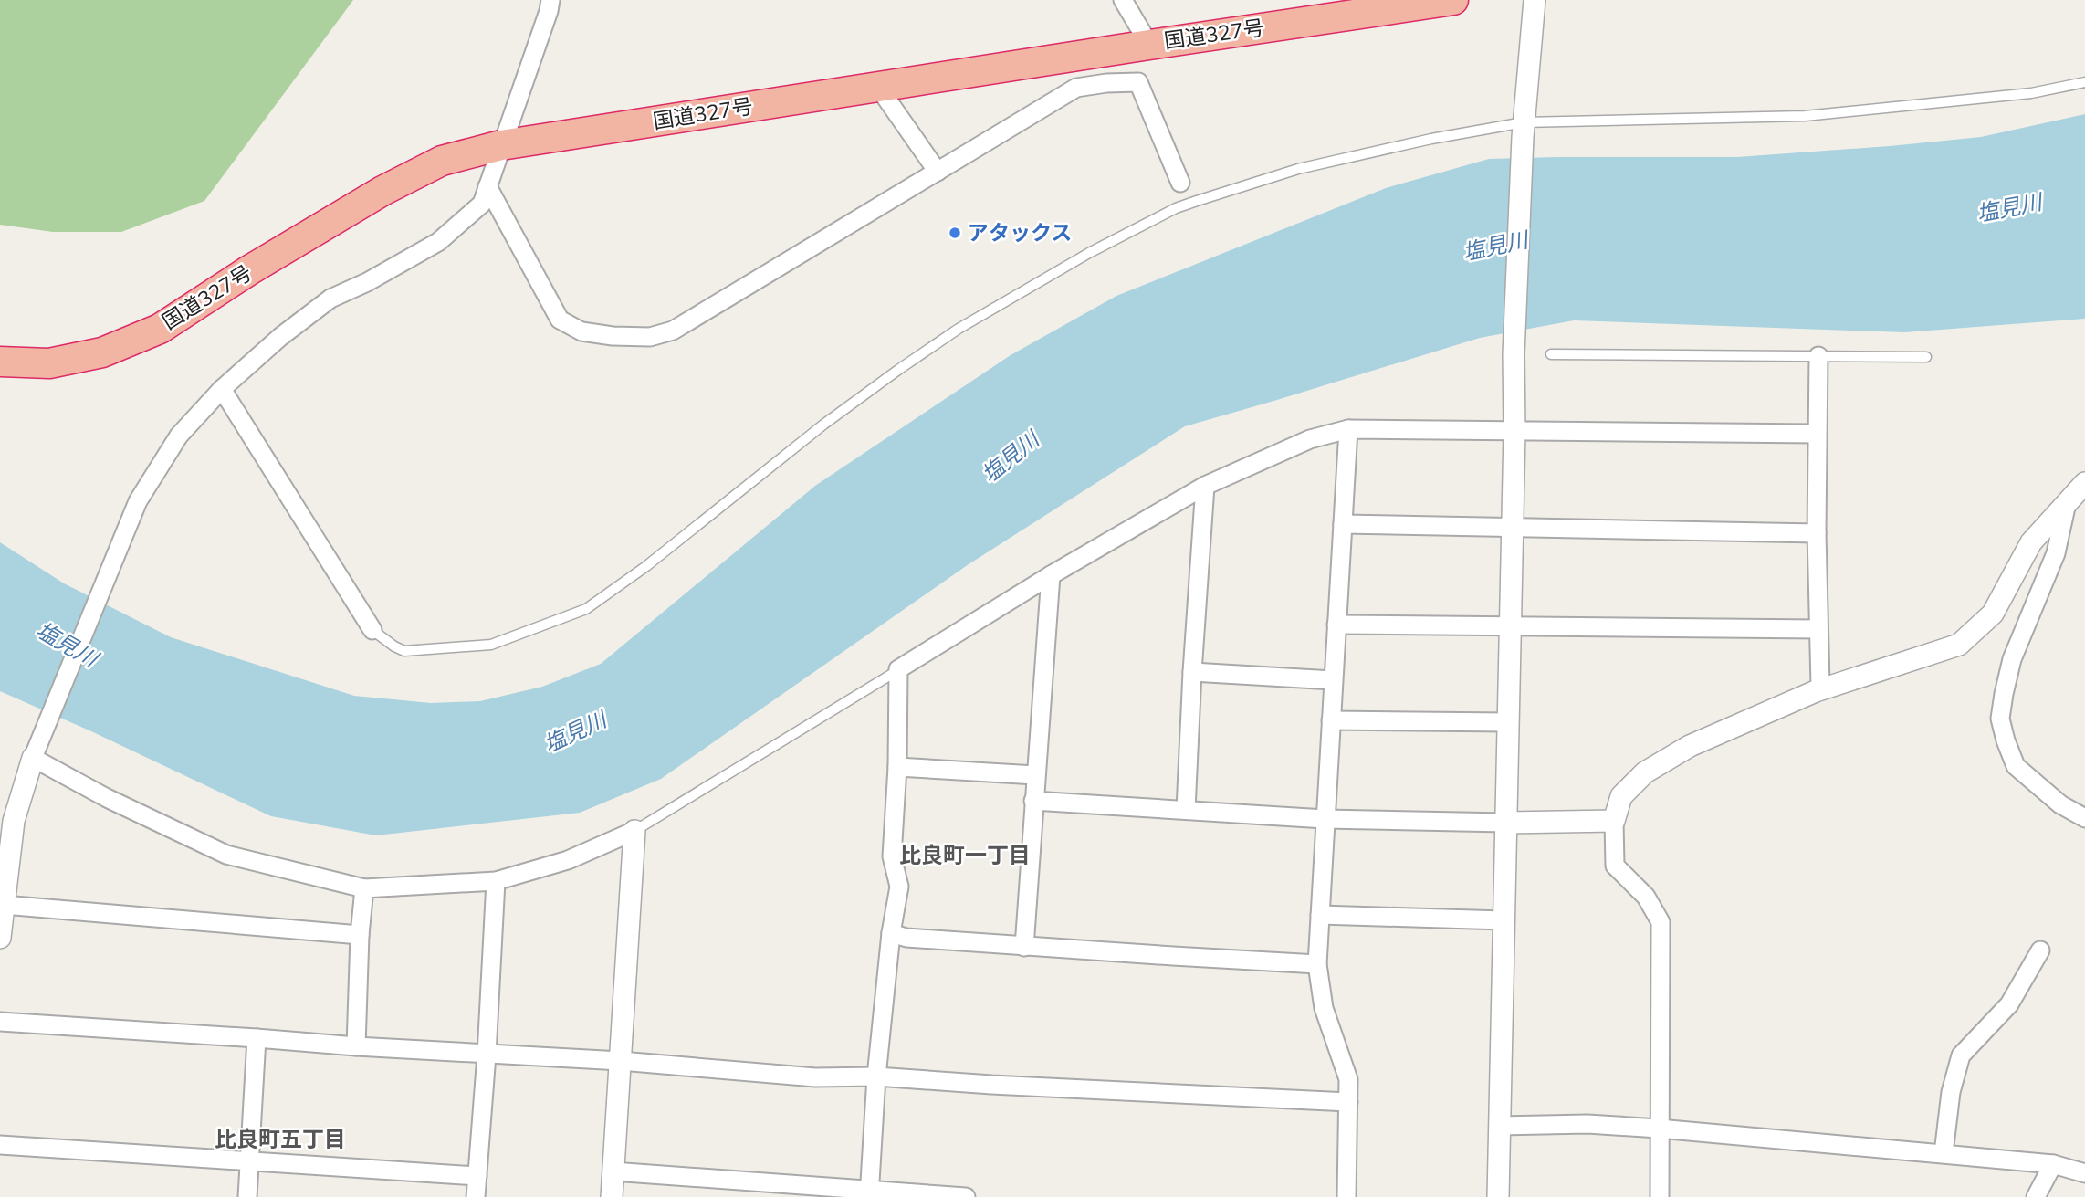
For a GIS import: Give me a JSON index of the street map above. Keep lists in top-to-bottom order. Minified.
{"streets":{"highway":["国道327号"]},"districts":["比良町一丁目","比良町五丁目"],"water":["塩見川"],"places":["アタックス"]}
